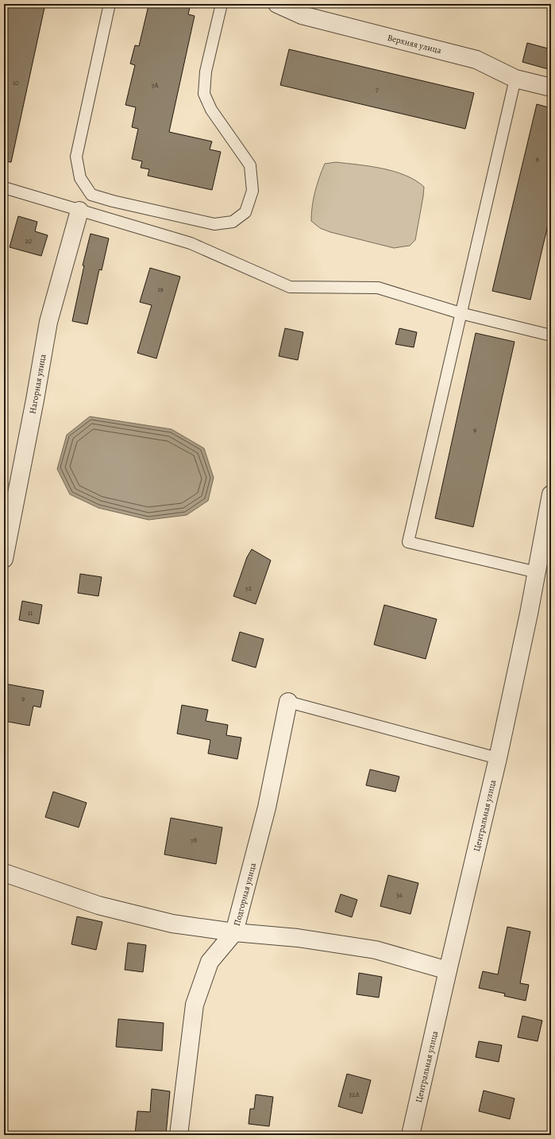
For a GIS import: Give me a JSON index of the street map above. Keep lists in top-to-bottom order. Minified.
{"streets":{"street":["Верхняя улица","Нагорная улица","Центральная улица","Подгорная улица"]},"house_numbers":["10","7А","7","8","20","19","9","72","11","9","78","36","32А"]}
